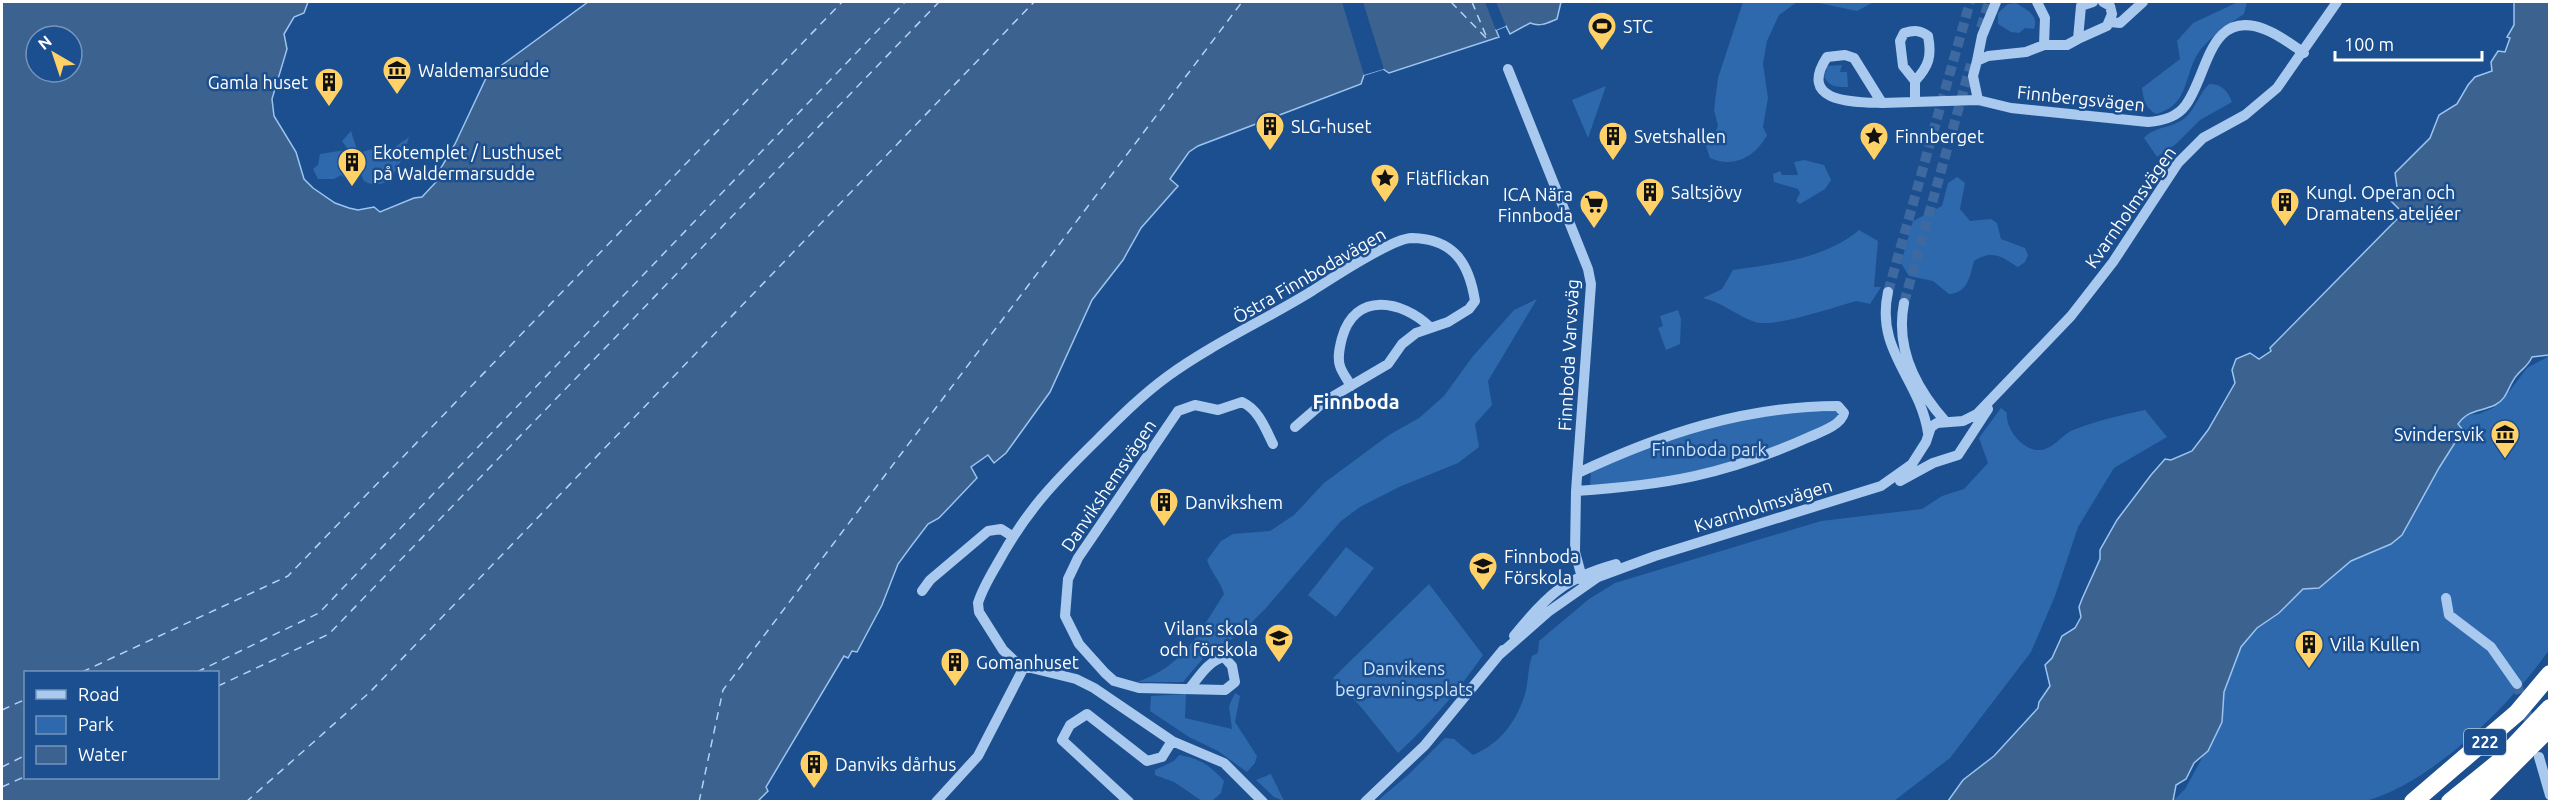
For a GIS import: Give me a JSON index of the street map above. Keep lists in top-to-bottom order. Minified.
{"streets":{"highway":["222"],"street":["Finnbergsvägen","Kvarnholmsvägen","Östra Finnbodavägen","Finnboda Varvsväg","Danvikshemsvägen"]},"crossings":[["Finnbergsvägen","Kvarnholmsvägen"],["Kvarnholmsvägen","Finnboda Varvsväg"]],"districts":["Finnboda"],"parks":["Finnboda park","Danvikens begravningsplats"],"places":{"sports":["STC"],"museum":["Waldemarsudde","Svindersvik"],"building":["Gamla huset","SLG-huset","Svetshallen","Ekotemplet / Lusthuset på Waldermarsudde","Saltsjövy","Kungl. Operan och Dramatens ateljéer","Danvikshem","Villa Kullen","Gomanhuset","Danviks dårhus"],"place":["Finnberget","Flätflickan"],"supermarket":["ICA Nära Finnboda"],"school or university":["Finnboda Förskola","Vilans skola och förskola"]},"legend":["Road","Park","Water"],"scale_bar":"100 m","north":"top left"}
